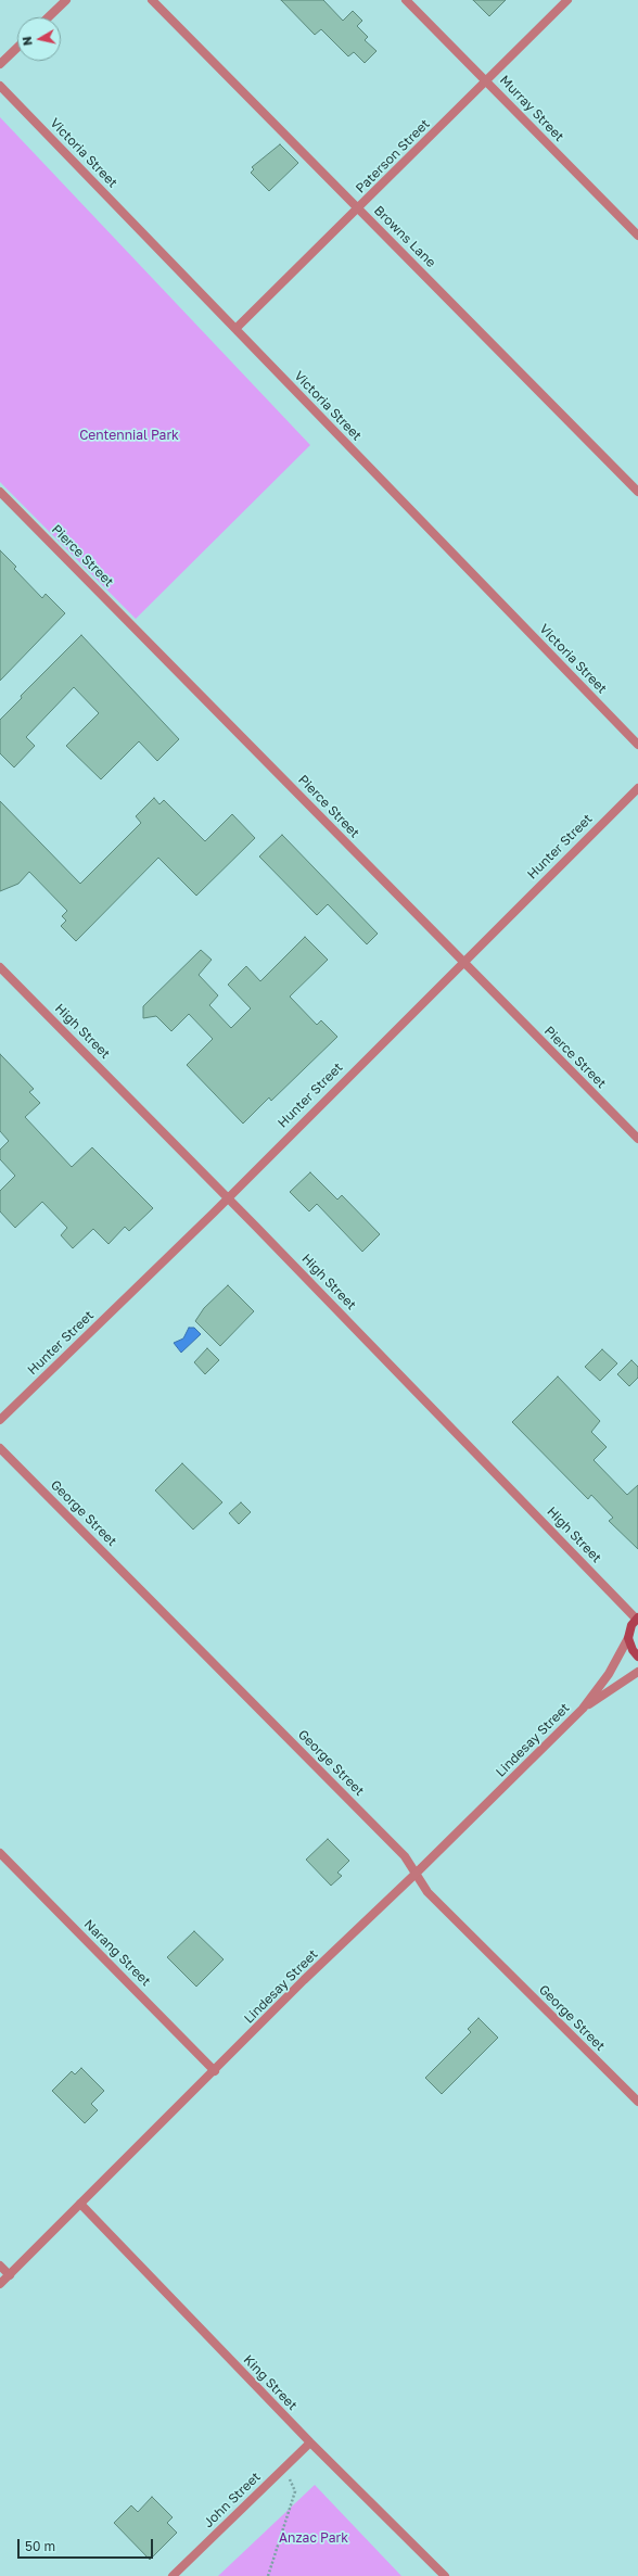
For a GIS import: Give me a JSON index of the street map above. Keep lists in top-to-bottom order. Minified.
{"streets":{"street":["Murray Street","Victoria Street","Paterson Street","Browns Lane","Pierce Street","Hunter Street","High Street","George Street","Lindesay Street","Narang Street","King Street","John Street"]},"crossings":[["Murray Street","Paterson Street"],["Victoria Street","Paterson Street"],["Paterson Street","Browns Lane"],["Pierce Street","Hunter Street"],["Hunter Street","High Street"],["George Street","Lindesay Street"],["Lindesay Street","Narang Street"],["Lindesay Street","King Street"],["King Street","John Street"]],"parks":["Centennial Park","Anzac Park"],"scale_bar":"50 m","north":"left"}
